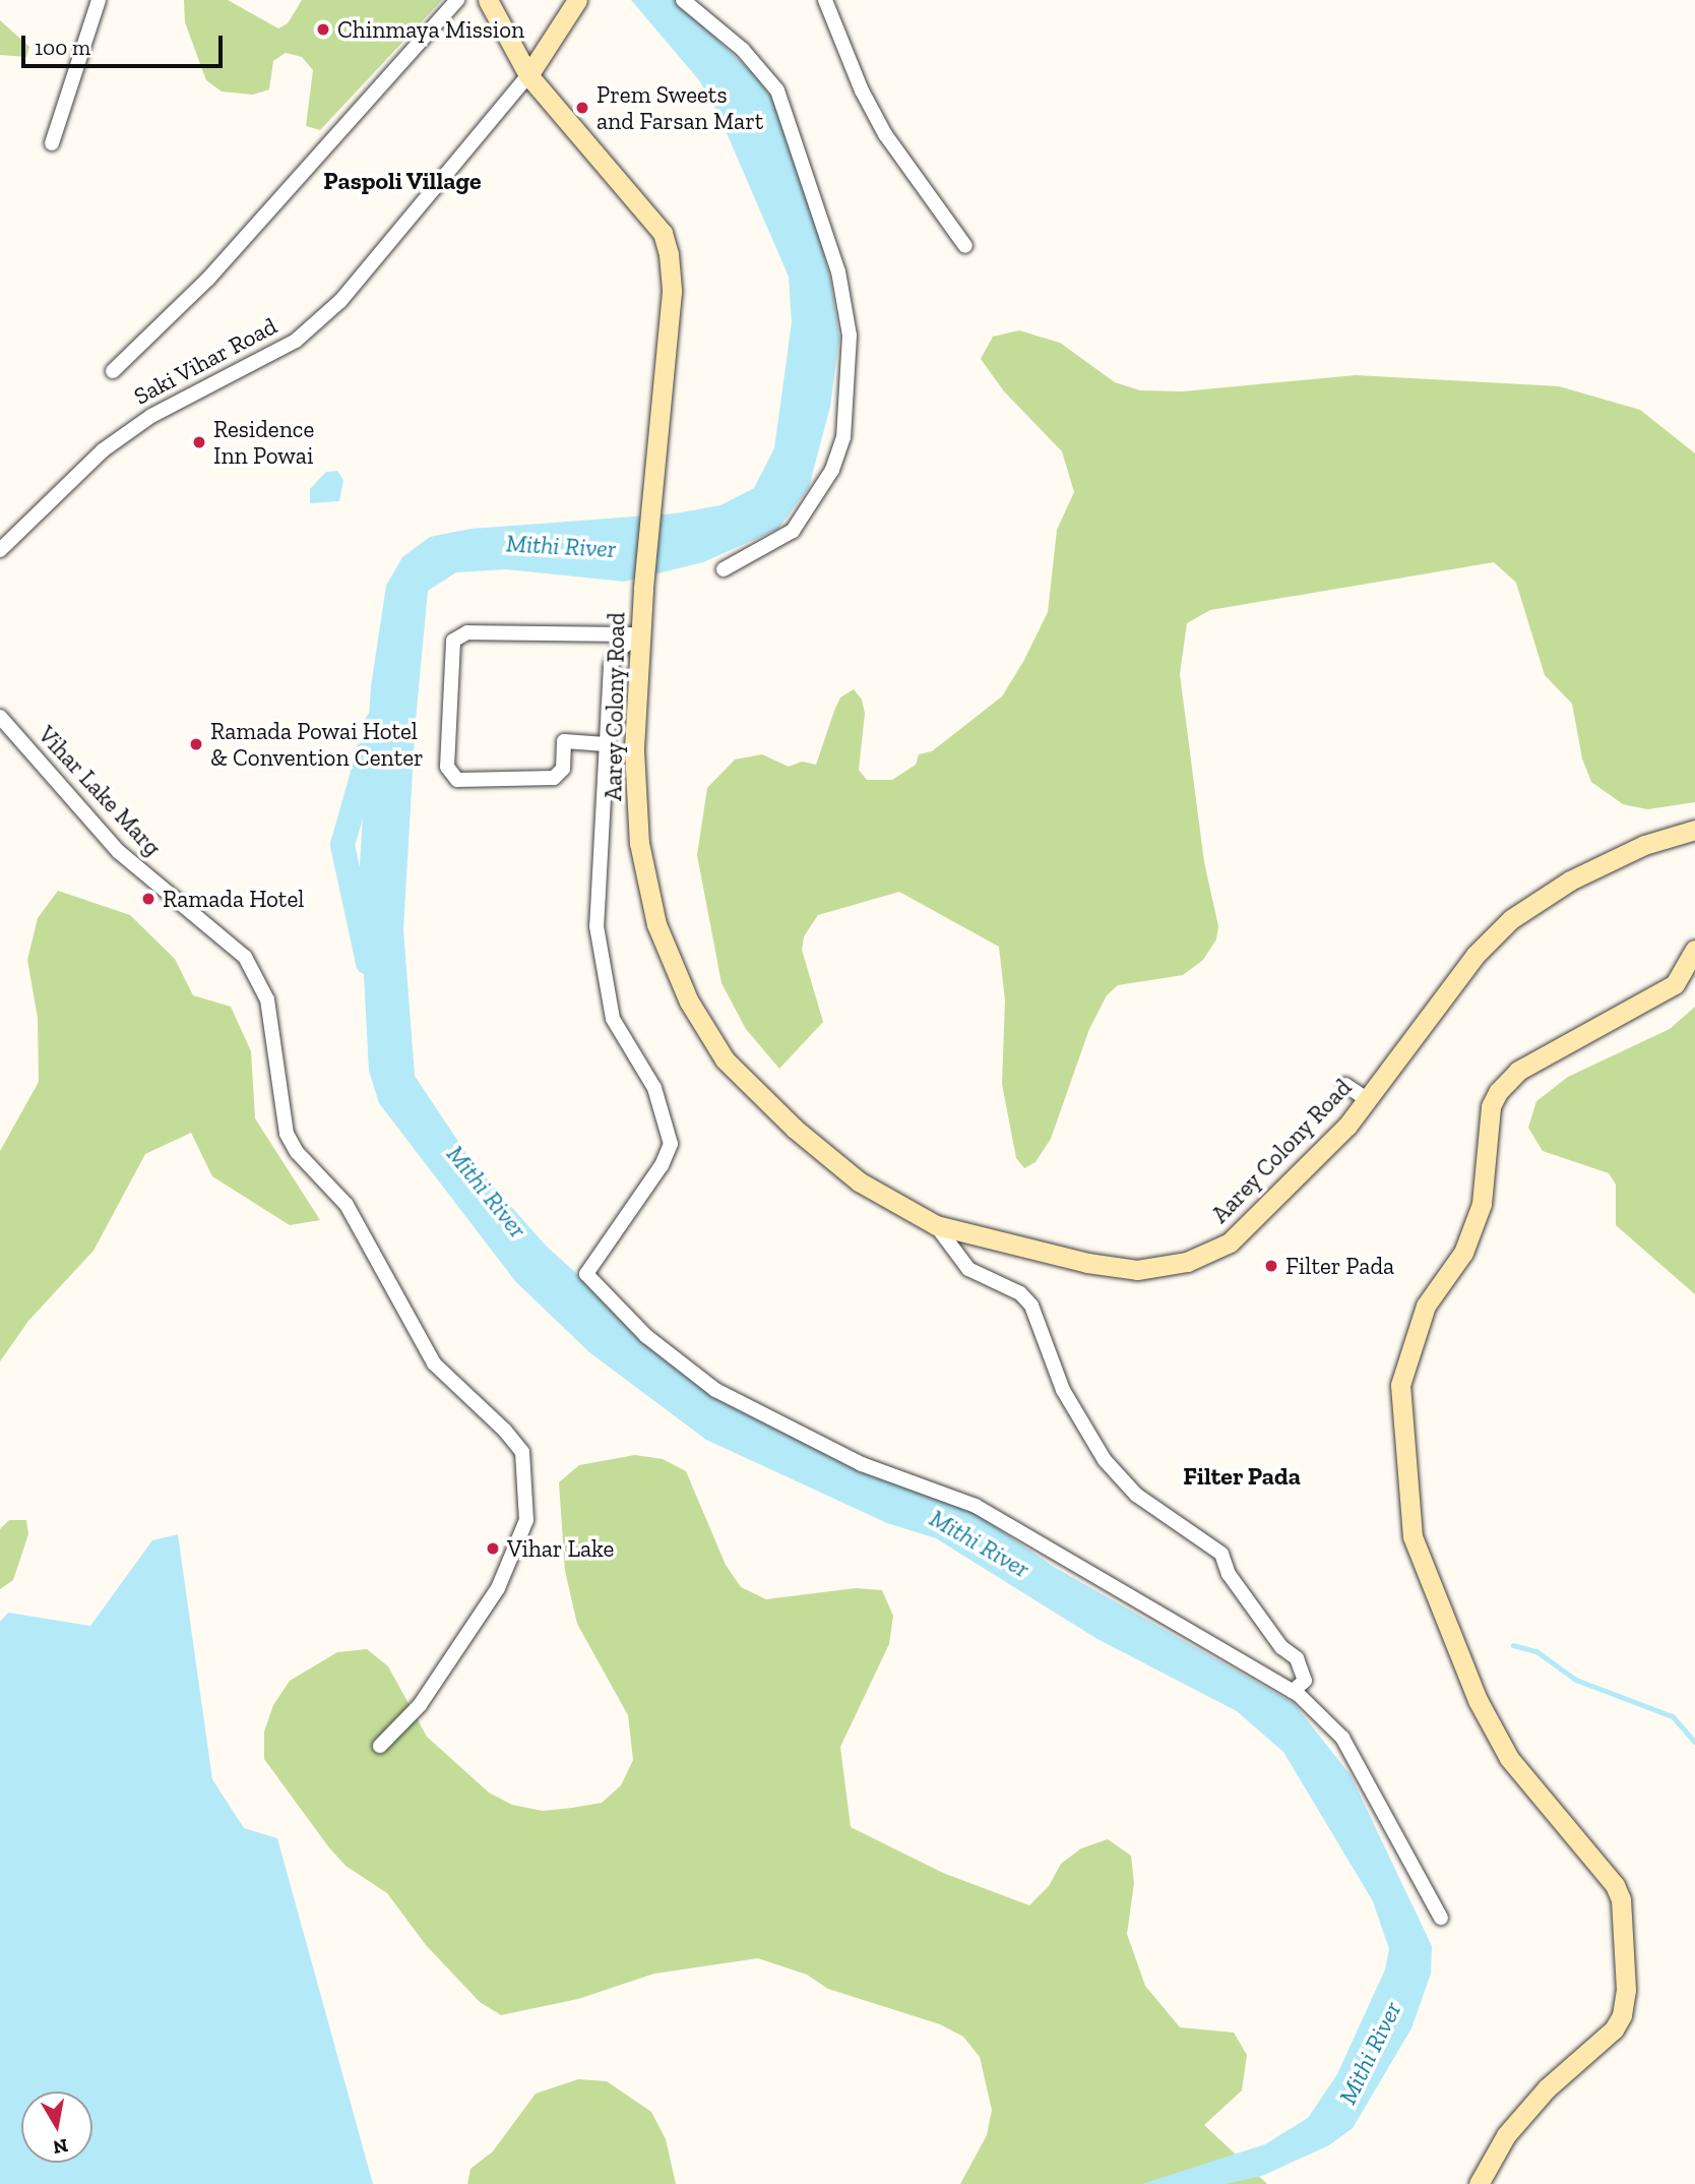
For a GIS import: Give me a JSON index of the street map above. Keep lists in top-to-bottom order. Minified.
{"streets":{"main road":["Saki Vihar Road","Aarey Colony Road"],"street":["Vihar Lake Marg"]},"crossings":[["Saki Vihar Road","Aarey Colony Road"]],"districts":["Paspoli Village","Filter Pada"],"water":["Mithi River"],"places":["Chinmaya Mission","Prem Sweets and Farsan Mart","Residence Inn Powai","Ramada Powai Hotel & Convention Center","Ramada Hotel","Filter Pada","Vihar Lake"],"scale_bar":"100 m","north":"bottom"}
